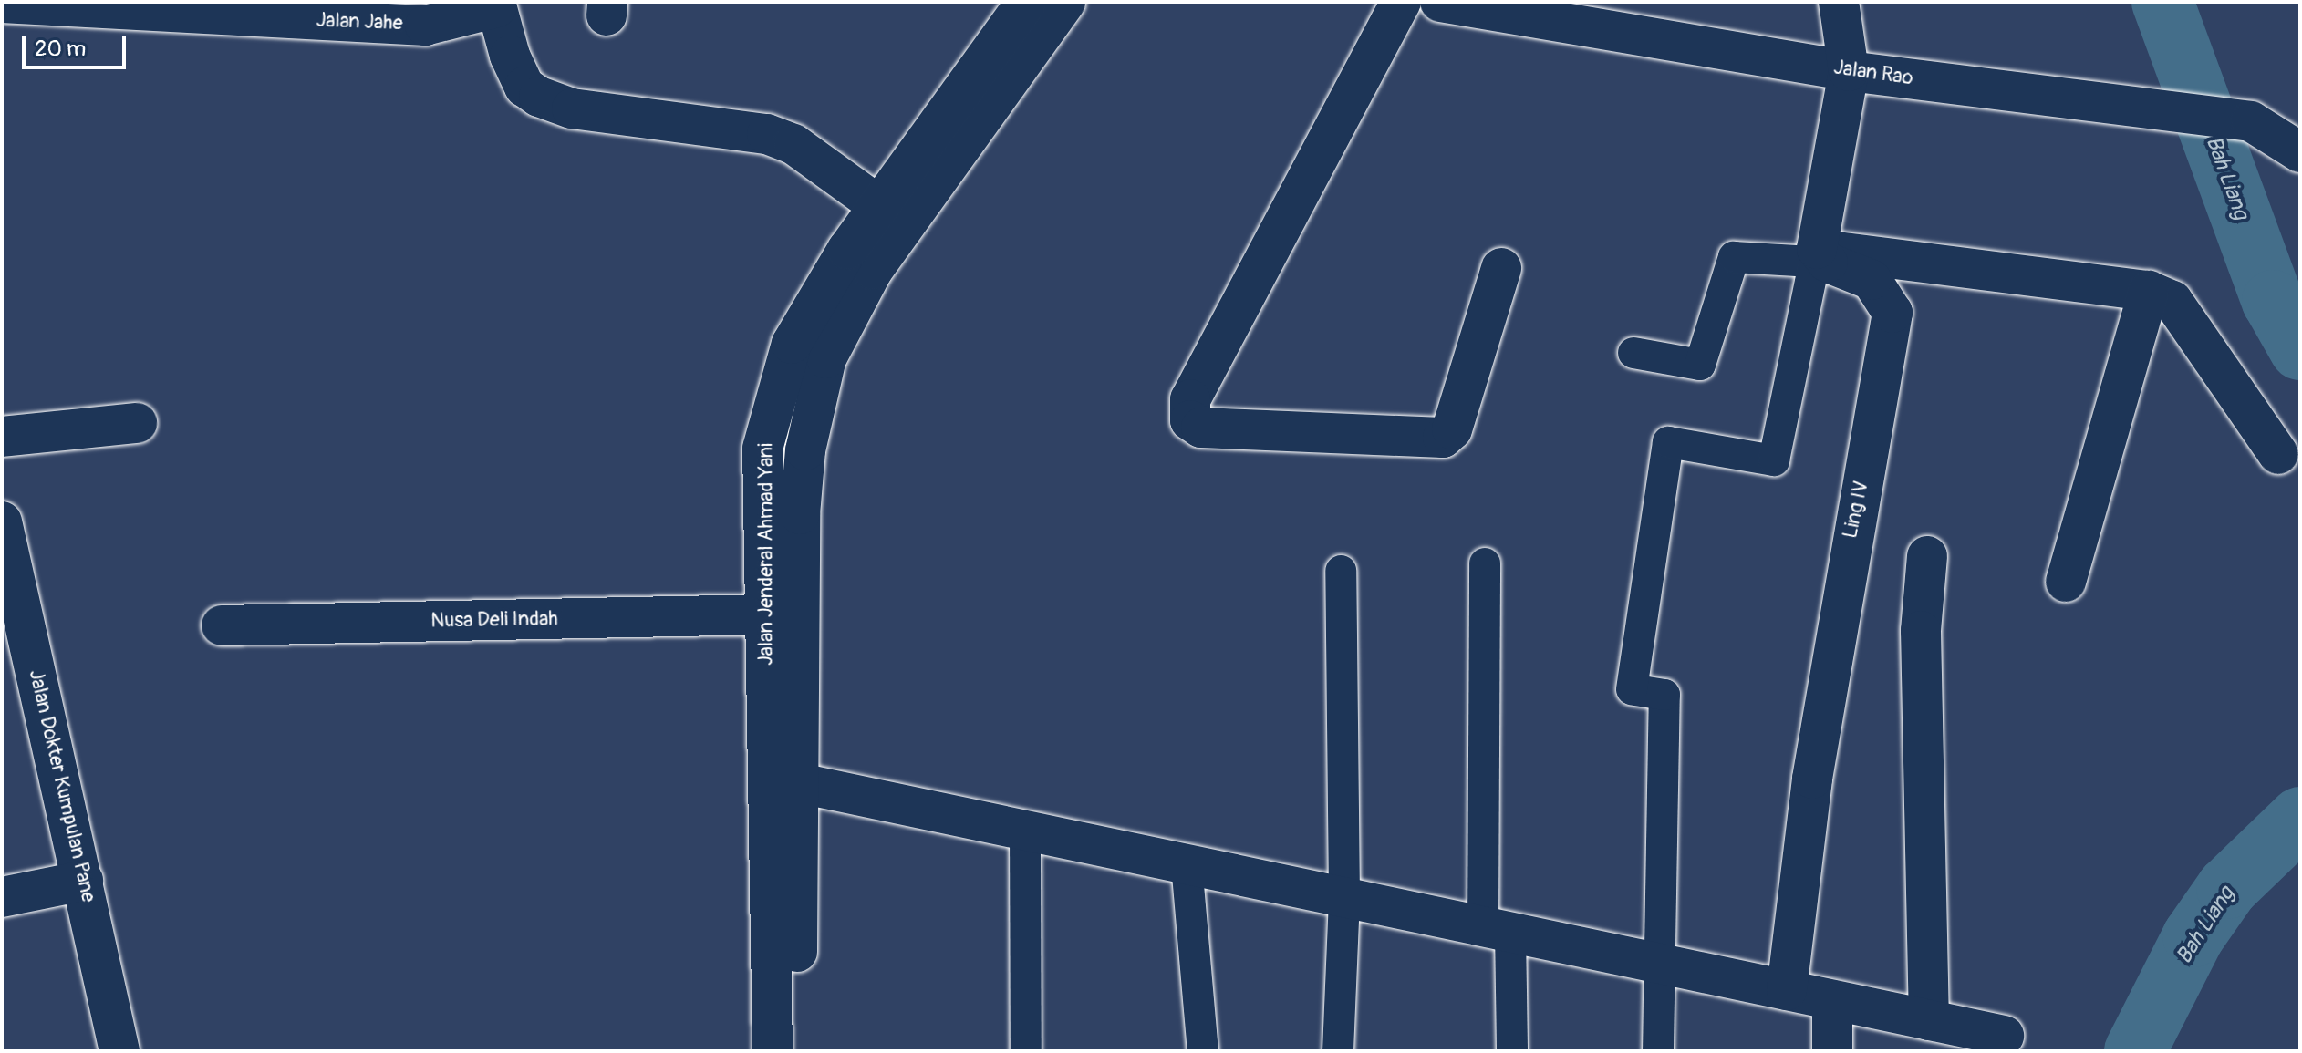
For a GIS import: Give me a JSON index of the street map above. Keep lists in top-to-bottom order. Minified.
{"streets":{"street":["Jalan Jahe","Jalan Rao","Ling IV","Jalan Jenderal Ahmad Yani","Nusa Deli Indah","Jalan Dokter Kumpulan Pane"]},"crossings":[["Jalan Jenderal Ahmad Yani","Nusa Deli Indah"]],"water":["Bah Liang"],"scale_bar":"20 m"}
